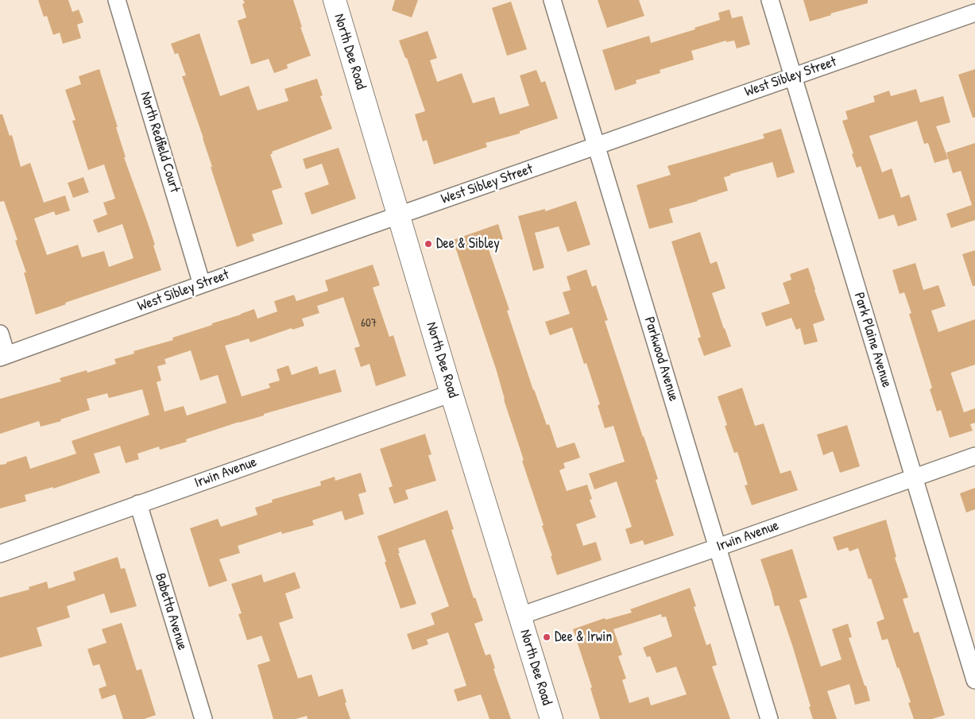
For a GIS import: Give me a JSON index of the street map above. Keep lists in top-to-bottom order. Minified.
{"streets":{"main road":["North Dee Road"],"street":["West Sibley Street","North Redfield Court","Park Plaine Avenue","Parkwood Avenue","Irwin Avenue","Babetta Avenue"]},"crossings":[["North Dee Road","West Sibley Street"],["North Dee Road","Irwin Avenue"],["West Sibley Street","North Redfield Court"],["West Sibley Street","Park Plaine Avenue"],["West Sibley Street","Parkwood Avenue"],["Park Plaine Avenue","Irwin Avenue"],["Parkwood Avenue","Irwin Avenue"],["Irwin Avenue","Babetta Avenue"]],"places":["Dee & Sibley","Dee & Irwin"],"house_numbers":["607"]}
